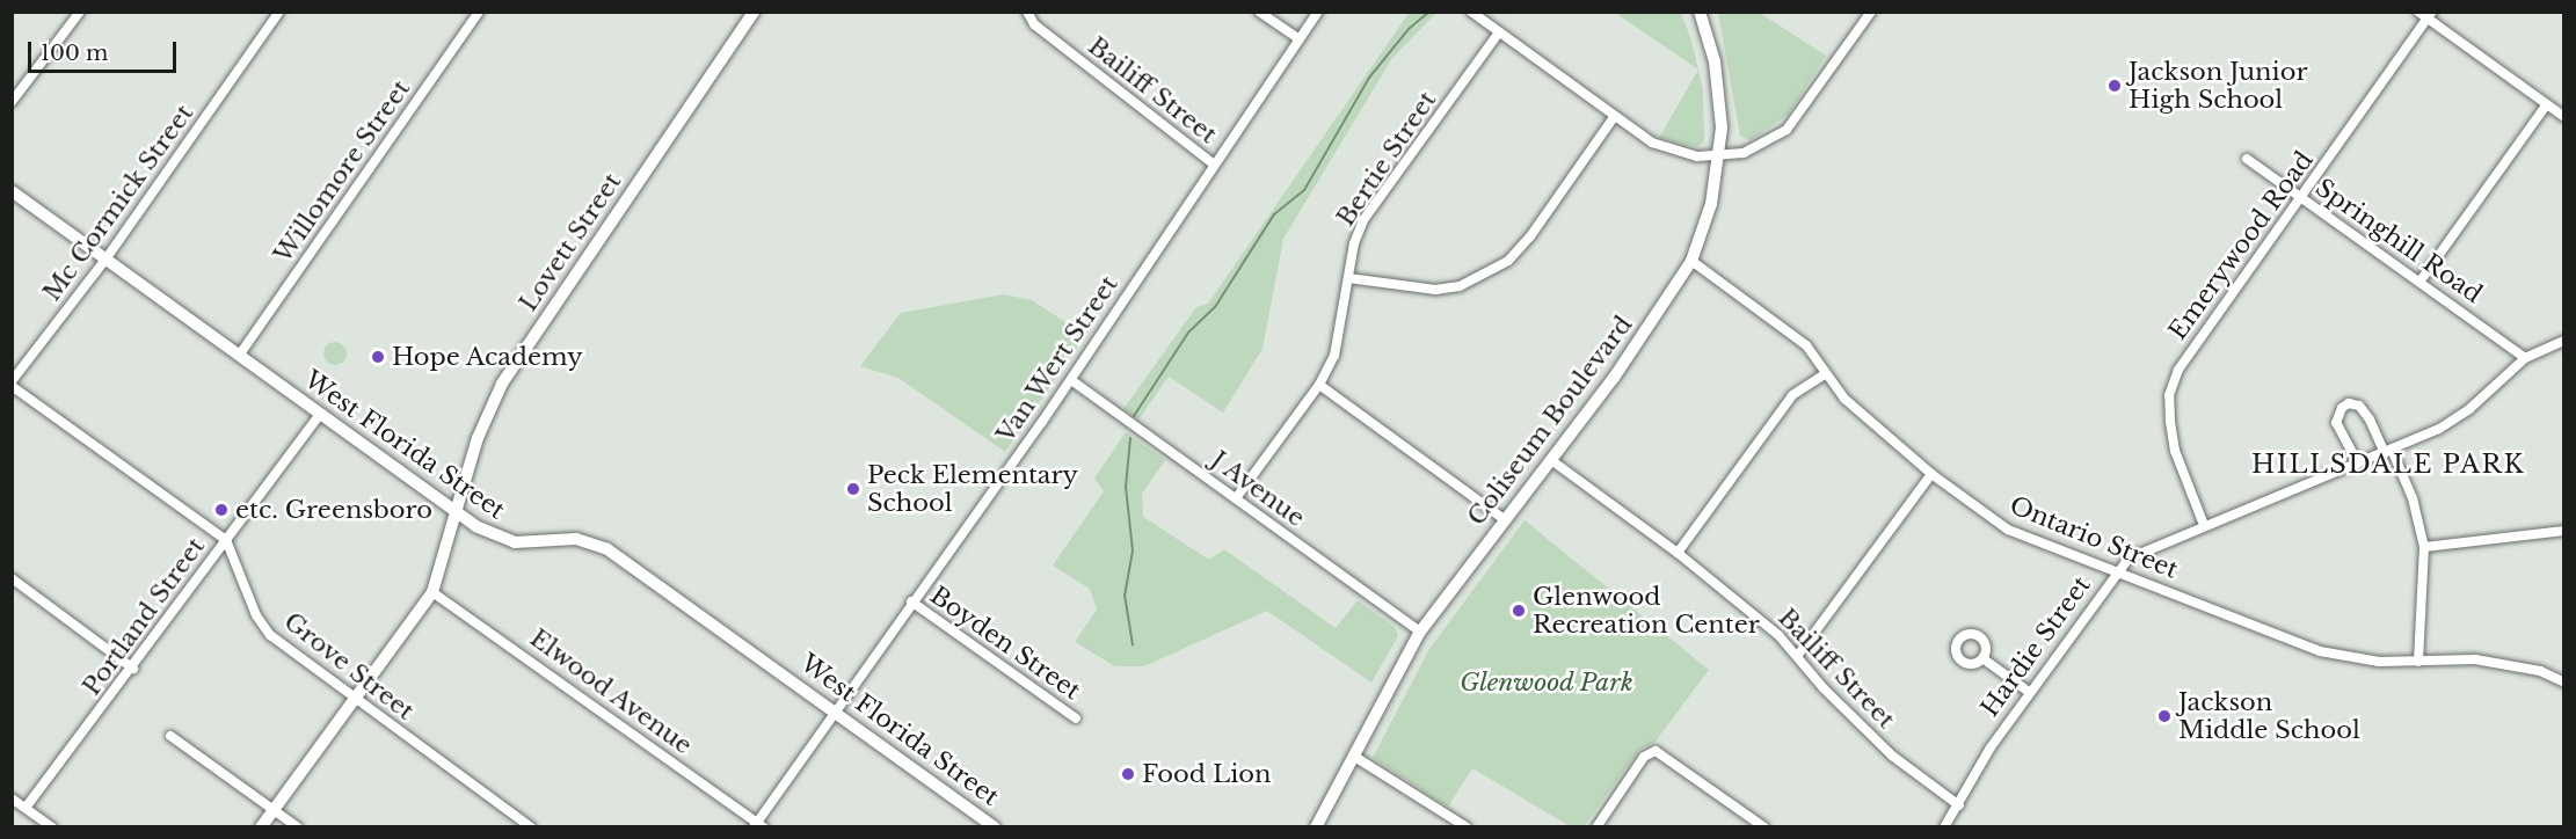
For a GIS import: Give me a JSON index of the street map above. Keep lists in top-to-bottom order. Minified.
{"streets":{"main road":["Lovett Street","Coliseum Boulevard","West Florida Street"],"street":["Bailiff Street","Bertie Street","Willomore Street","Mc Cormick Street","Springhill Road","Emerywood Road","Van Wert Street","J Avenue","Ontario Street","Portland Street","Boyden Street","Hardie Street","Grove Street","Elwood Avenue"]},"crossings":[["Bailiff Street","Van Wert Street"],["Bailiff Street","Coliseum Boulevard"],["Bailiff Street","Hardie Street"],["Bertie Street","J Avenue"],["Willomore Street","West Florida Street"],["Mc Cormick Street","West Florida Street"],["Springhill Road","Emerywood Road"],["Springhill Road","Hardie Street"],["Lovett Street","West Florida Street"],["Lovett Street","Grove Street"],["Lovett Street","Elwood Avenue"],["Emerywood Road","Hardie Street"],["Van Wert Street","West Florida Street"],["Van Wert Street","J Avenue"],["Van Wert Street","Boyden Street"],["Van Wert Street","Elwood Avenue"],["Coliseum Boulevard","J Avenue"],["Coliseum Boulevard","Ontario Street"],["West Florida Street","Portland Street"],["Ontario Street","Hardie Street"],["Portland Street","Grove Street"]],"districts":["HILLSDALE PARK"],"parks":["Glenwood Park"],"places":["Jackson Junior High School","Hope Academy","Peck Elementary School","etc. Greensboro","Glenwood Recreation Center","Jackson Middle School","Food Lion"],"scale_bar":"100 m"}
